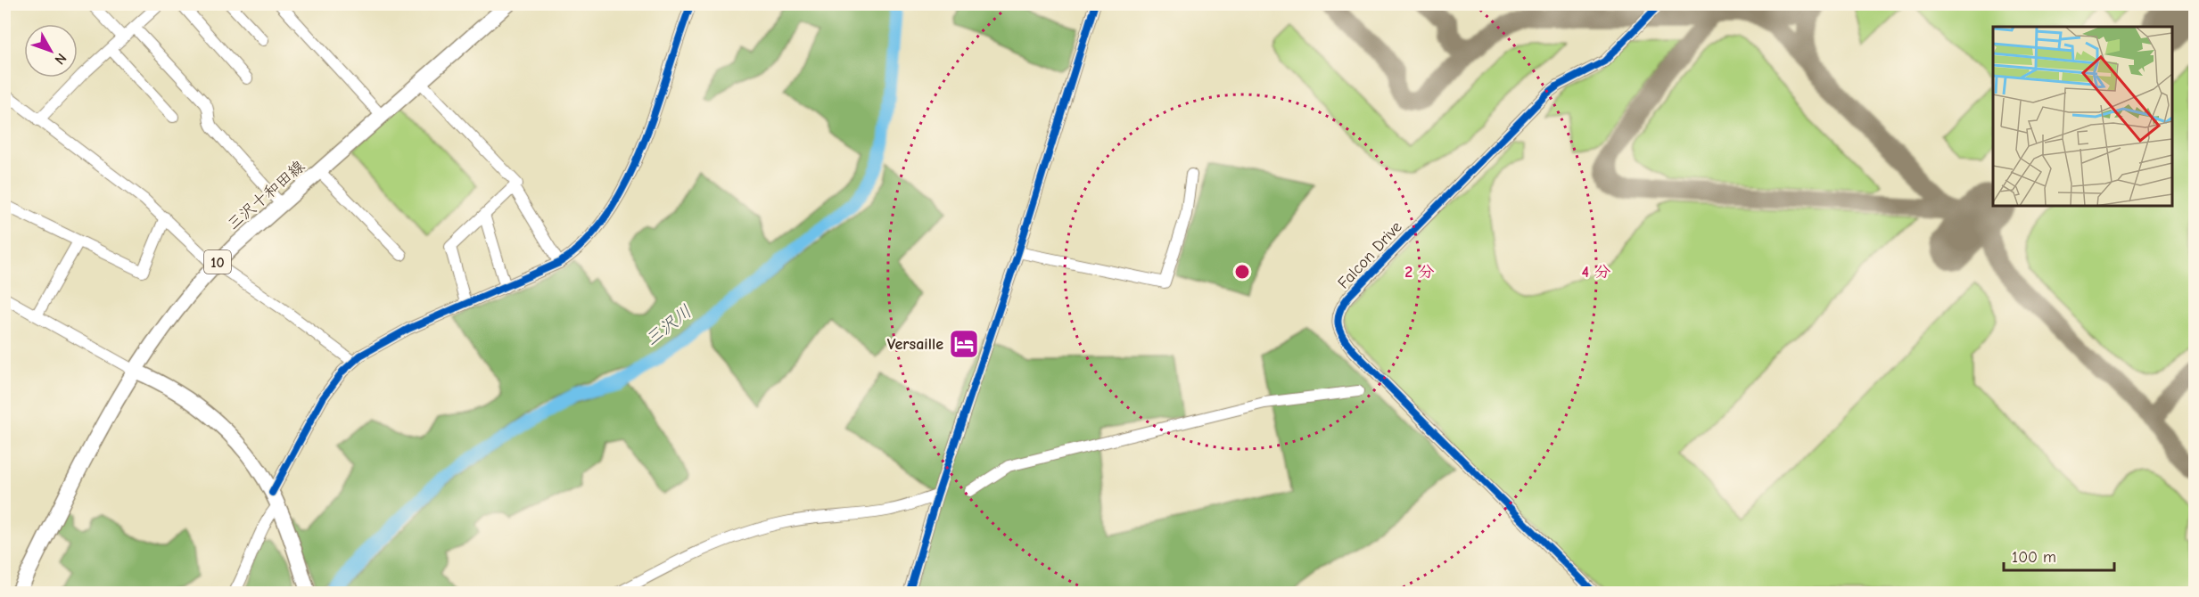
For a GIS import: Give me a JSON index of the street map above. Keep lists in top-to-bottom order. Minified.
{"streets":{"main road":["三沢十和田線","10"],"street":["Falcon Drive"]},"water":["三沢川"],"places":{"hotel":["Versaille"]},"scale_bar":"100 m","north":"bottom right","rings":["2 分","4 分"]}
